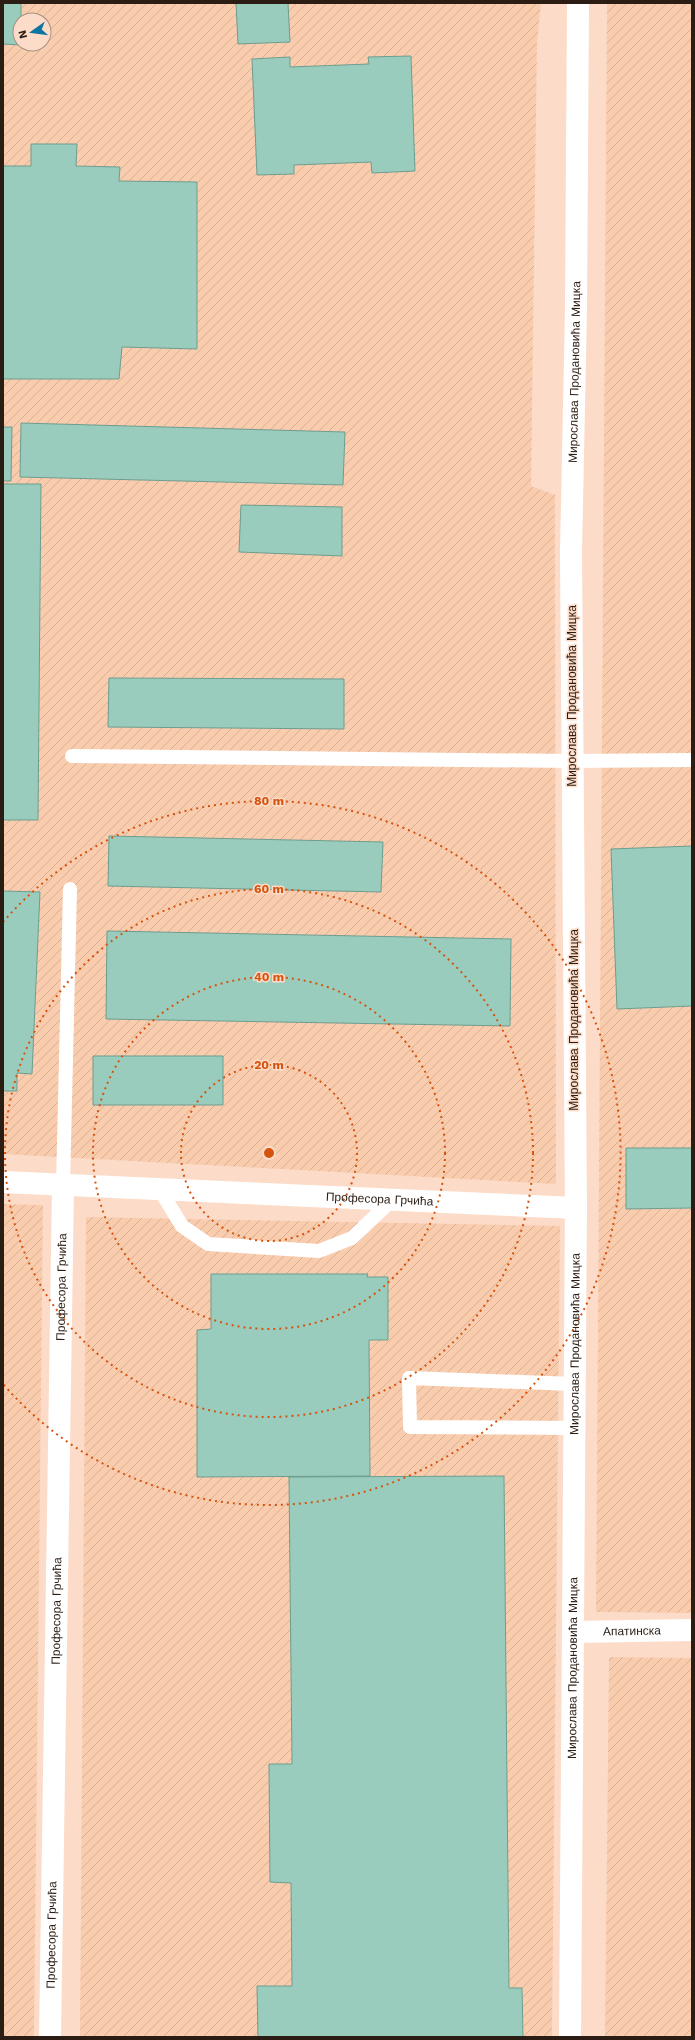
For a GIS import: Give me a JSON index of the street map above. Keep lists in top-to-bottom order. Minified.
{"streets":{"street":["Мирослава Продановића Мицка","Професора Грчића","Апатинска"]},"crossings":[["Мирослава Продановића Мицка","Професора Грчића"],["Мирослава Продановића Мицка","Апатинска"]],"north":"left","rings":["80 m","60 m","40 m","20 m"]}
